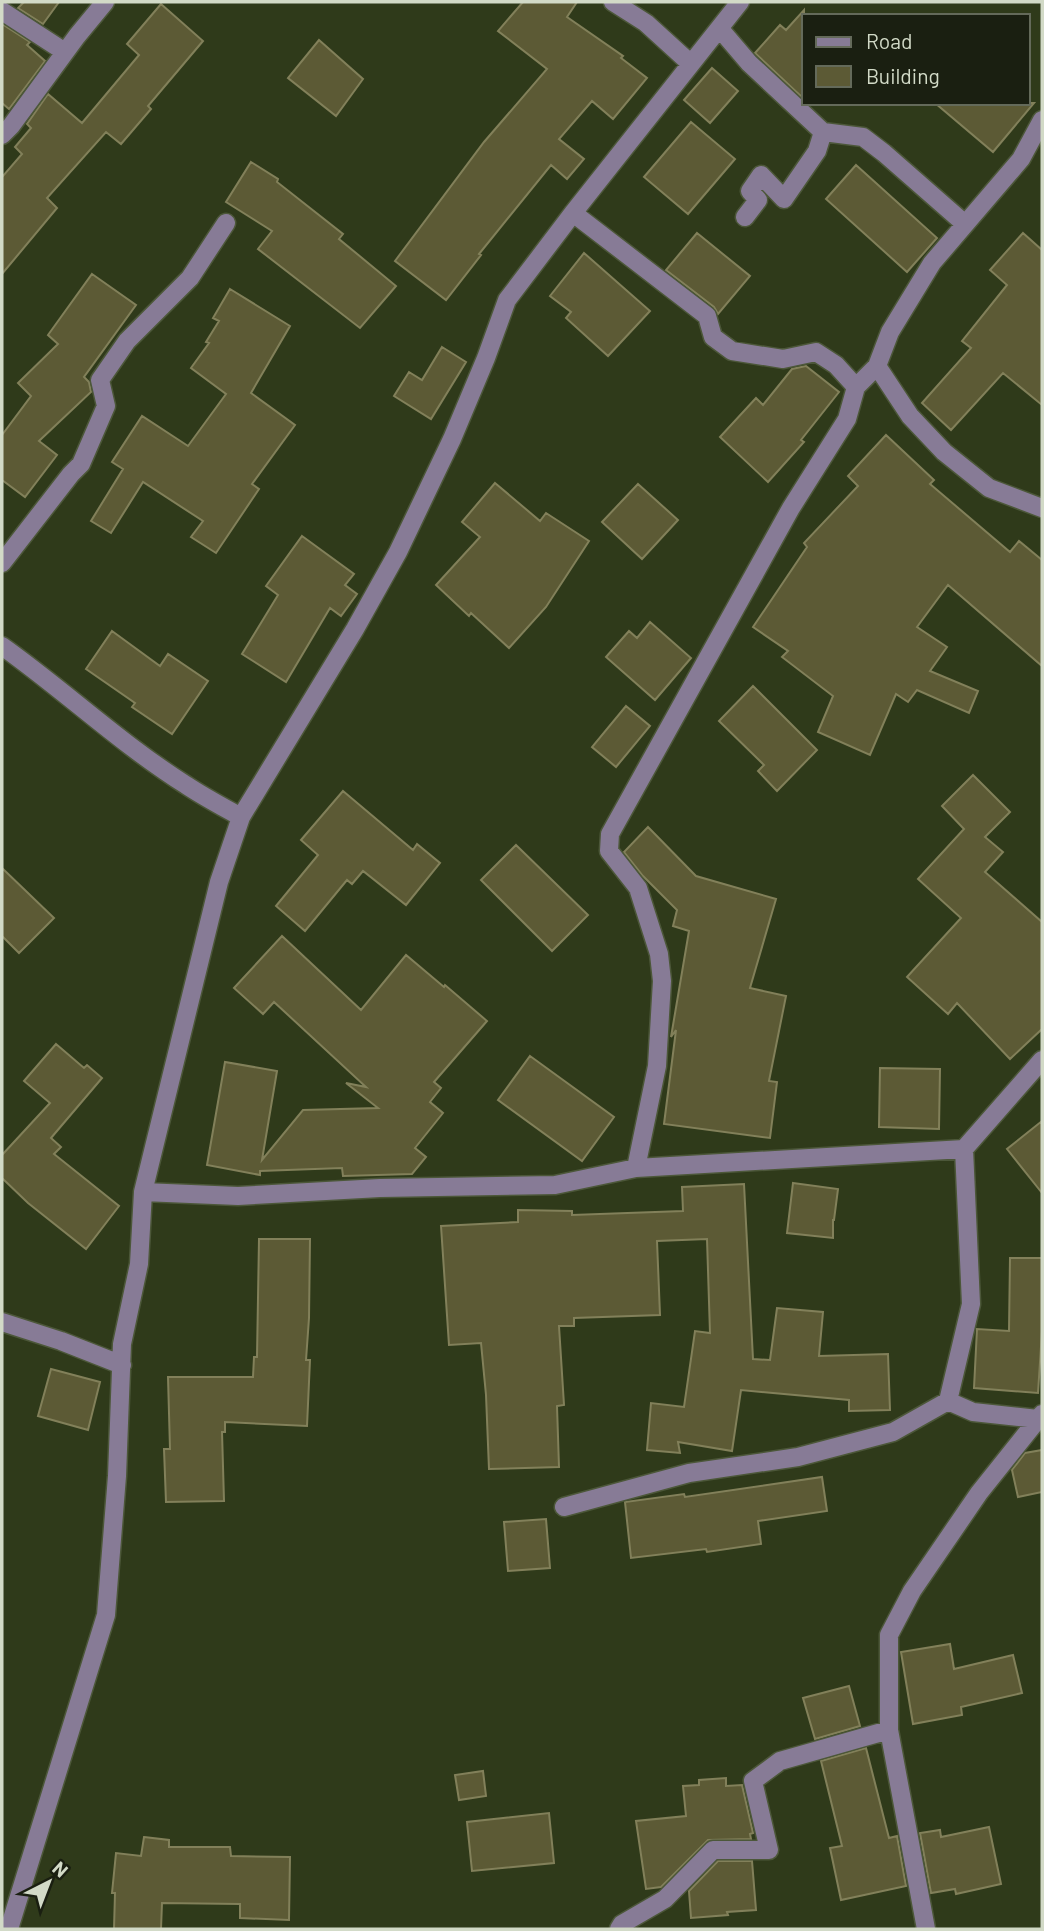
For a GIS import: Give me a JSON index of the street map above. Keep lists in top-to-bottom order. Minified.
{"legend":["Road","Building"],"north":"top right"}
